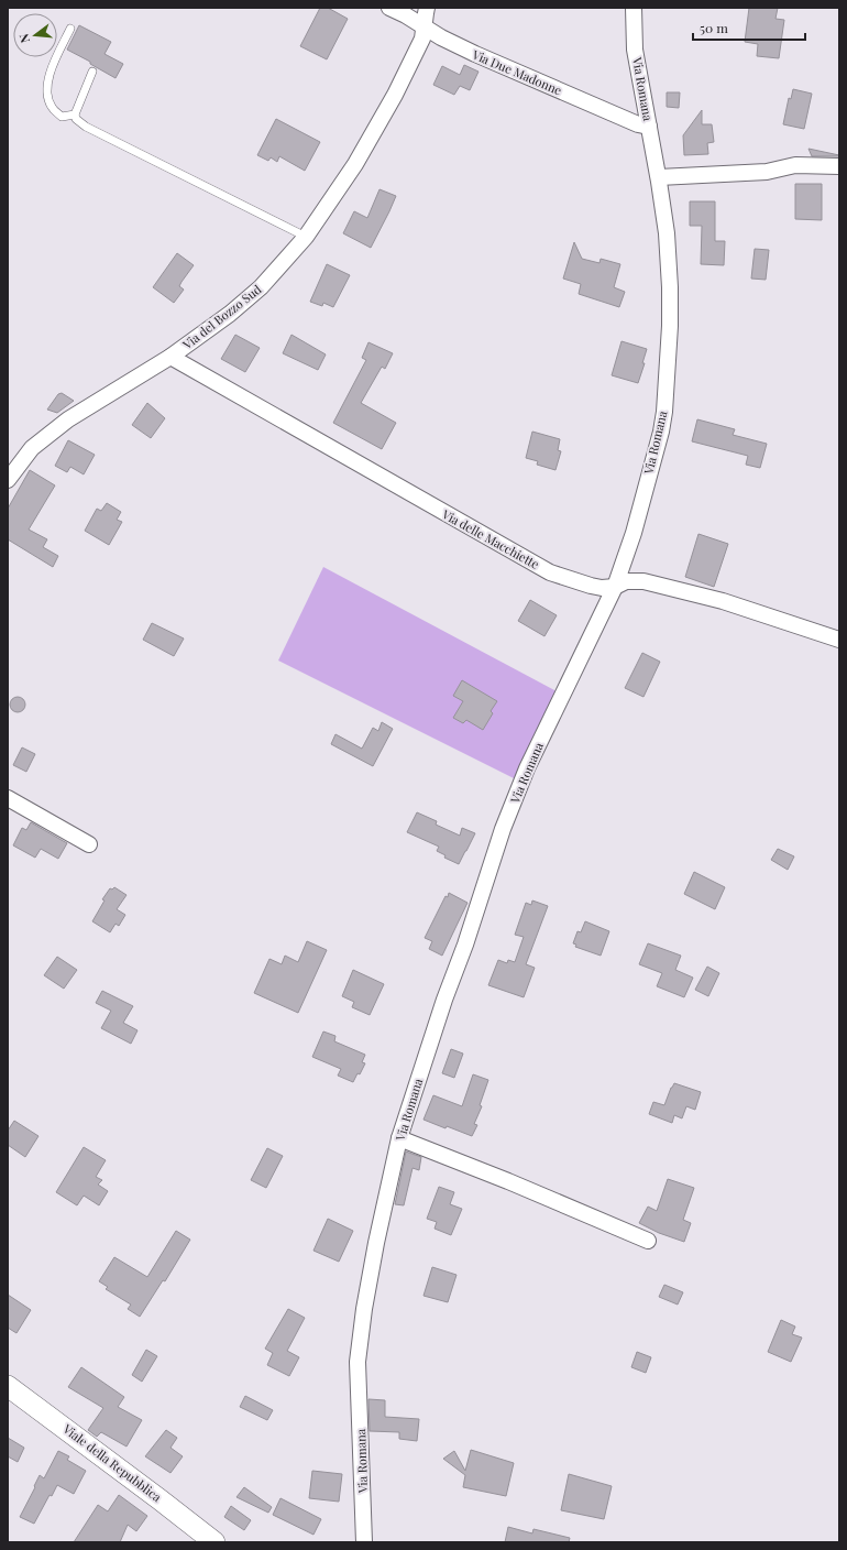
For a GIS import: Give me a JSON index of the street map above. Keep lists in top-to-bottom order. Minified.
{"streets":{"main road":["Viale della Repubblica"],"street":["Via Due Madonne","Via Romana","Via del Bozzo Sud","Via delle Macchiette"]},"crossings":[["Via Due Madonne","Via Romana"],["Via Due Madonne","Via del Bozzo Sud"],["Via Romana","Via delle Macchiette"],["Via del Bozzo Sud","Via delle Macchiette"]],"scale_bar":"50 m","north":"left"}
